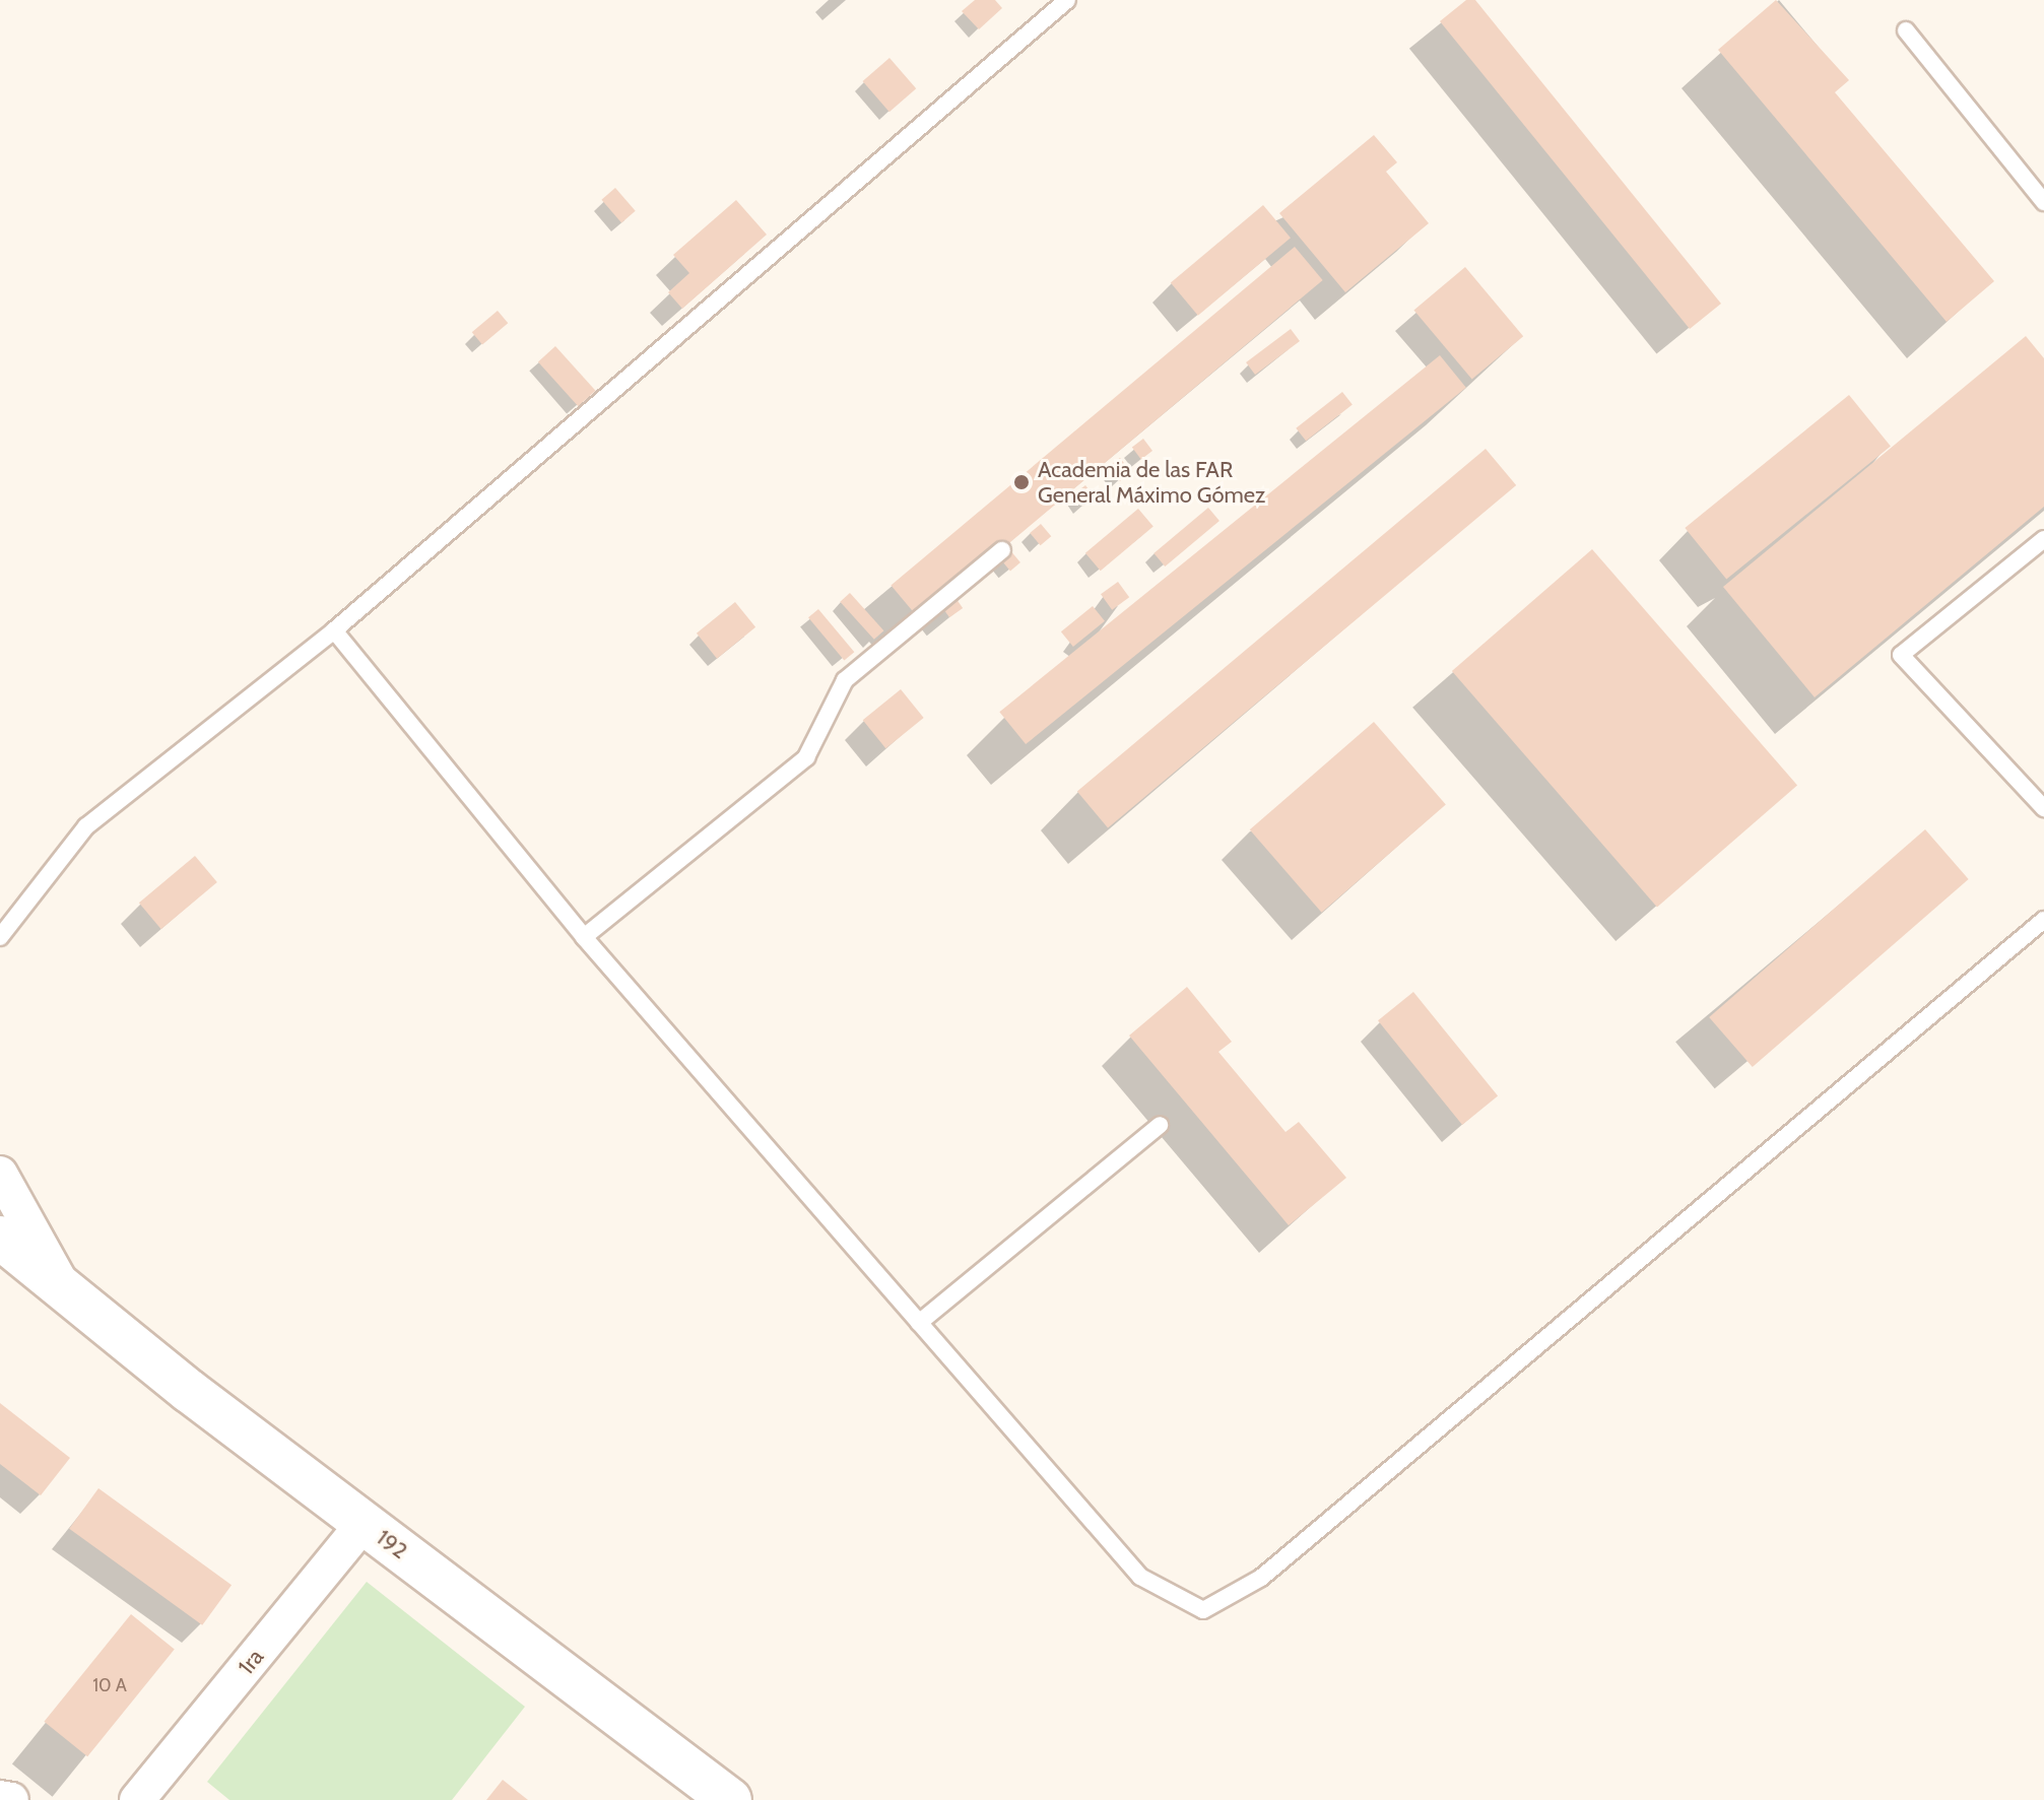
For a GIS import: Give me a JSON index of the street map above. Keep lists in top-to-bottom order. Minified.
{"streets":{"street":["192","1ra"]},"crossings":[["192","1ra"]],"places":["Academia de las FAR General Máximo Gómez"],"house_numbers":["10 A"]}
